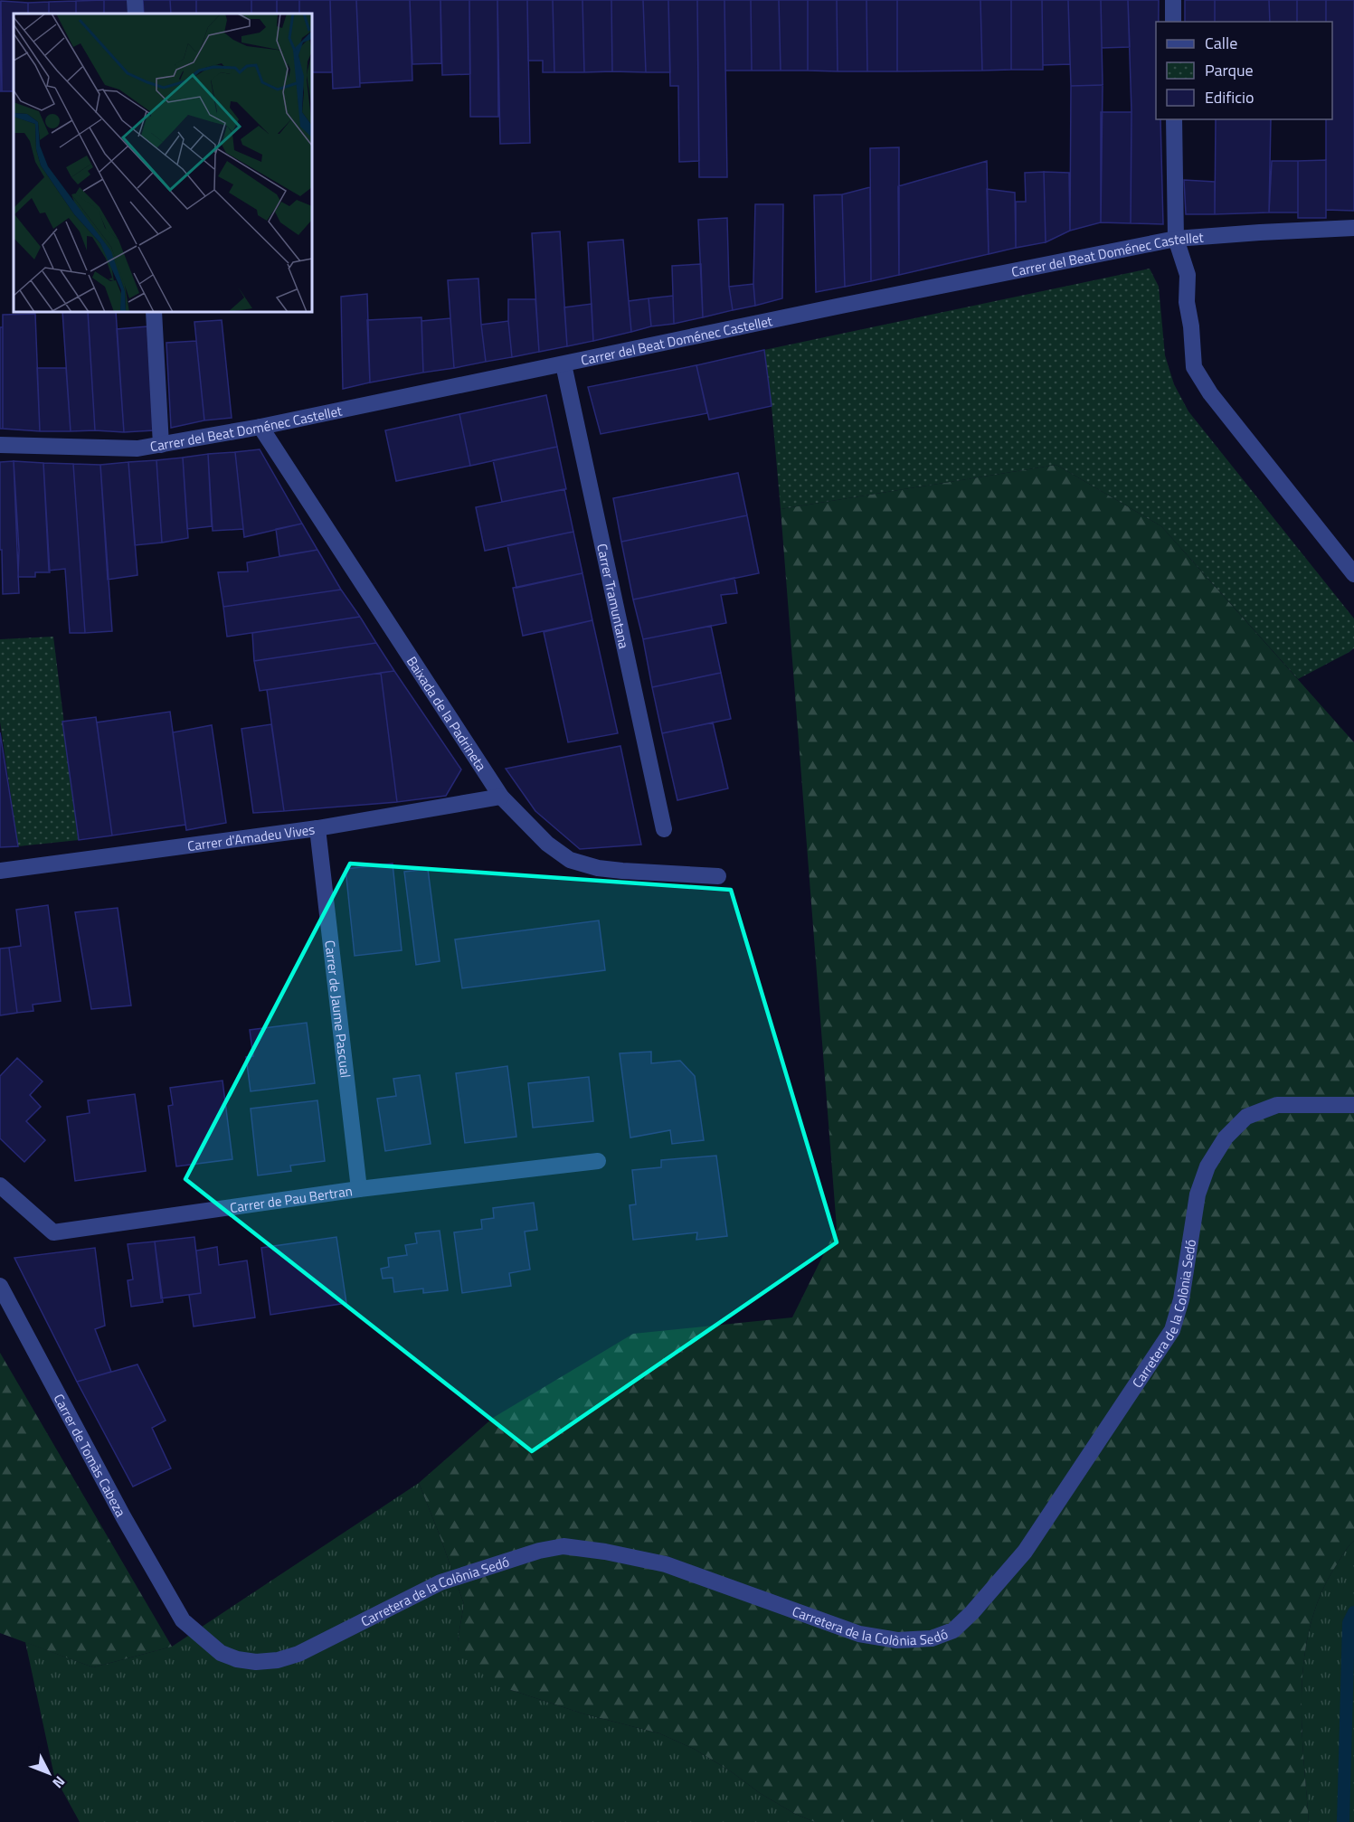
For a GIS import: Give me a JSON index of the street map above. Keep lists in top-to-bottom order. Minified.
{"streets":{"street":["Carrer del Beat Doménec Castellet","Carrer Tramuntana","Baixada de la Padrineta","Carrer d'Amadeu Vives","Carrer de Jaume Pascual","Carrer de Pau Bertran","Carretera de la Colònia Sedó","Carrer de Tomàs Cabeza"]},"crossings":[["Carrer del Beat Doménec Castellet","Carrer Tramuntana"],["Carrer del Beat Doménec Castellet","Baixada de la Padrineta"],["Baixada de la Padrineta","Carrer d'Amadeu Vives"],["Carrer d'Amadeu Vives","Carrer de Jaume Pascual"],["Carrer de Jaume Pascual","Carrer de Pau Bertran"],["Carretera de la Colònia Sedó","Carrer de Tomàs Cabeza"]],"legend":["Calle","Parque","Edificio"],"north":"bottom right"}
